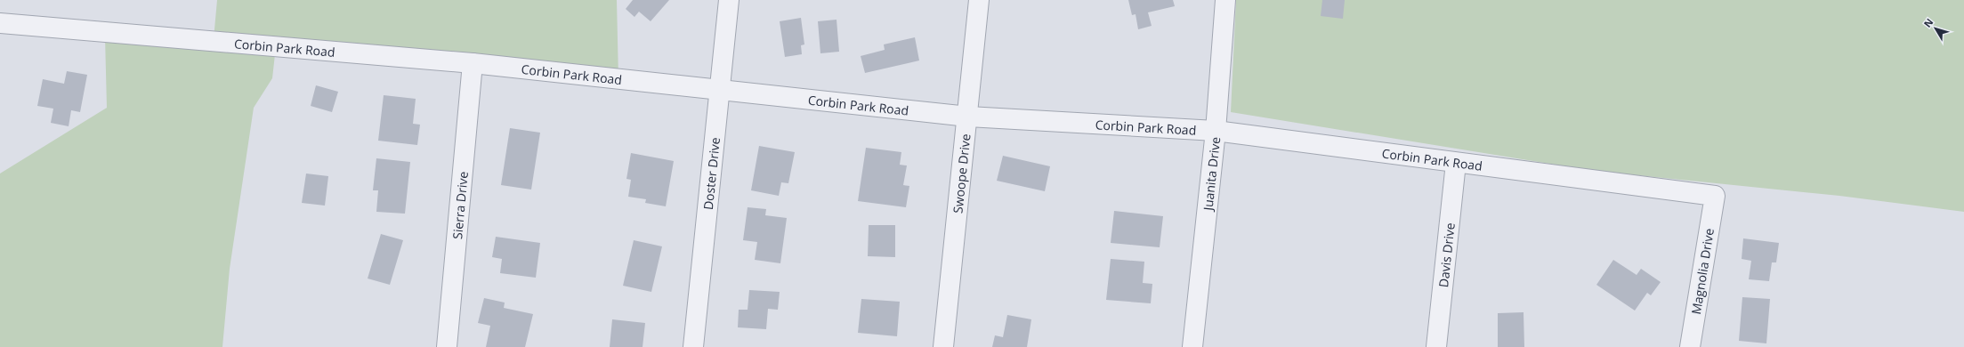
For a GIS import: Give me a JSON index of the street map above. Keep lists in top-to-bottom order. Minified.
{"streets":{"street":["Corbin Park Road","Doster Drive","Swoope Drive","Juanita Drive","Sierra Drive","Davis Drive","Magnolia Drive"]},"crossings":[["Corbin Park Road","Doster Drive"],["Corbin Park Road","Swoope Drive"],["Corbin Park Road","Juanita Drive"],["Corbin Park Road","Sierra Drive"],["Corbin Park Road","Davis Drive"],["Corbin Park Road","Magnolia Drive"]],"north":"top left"}
